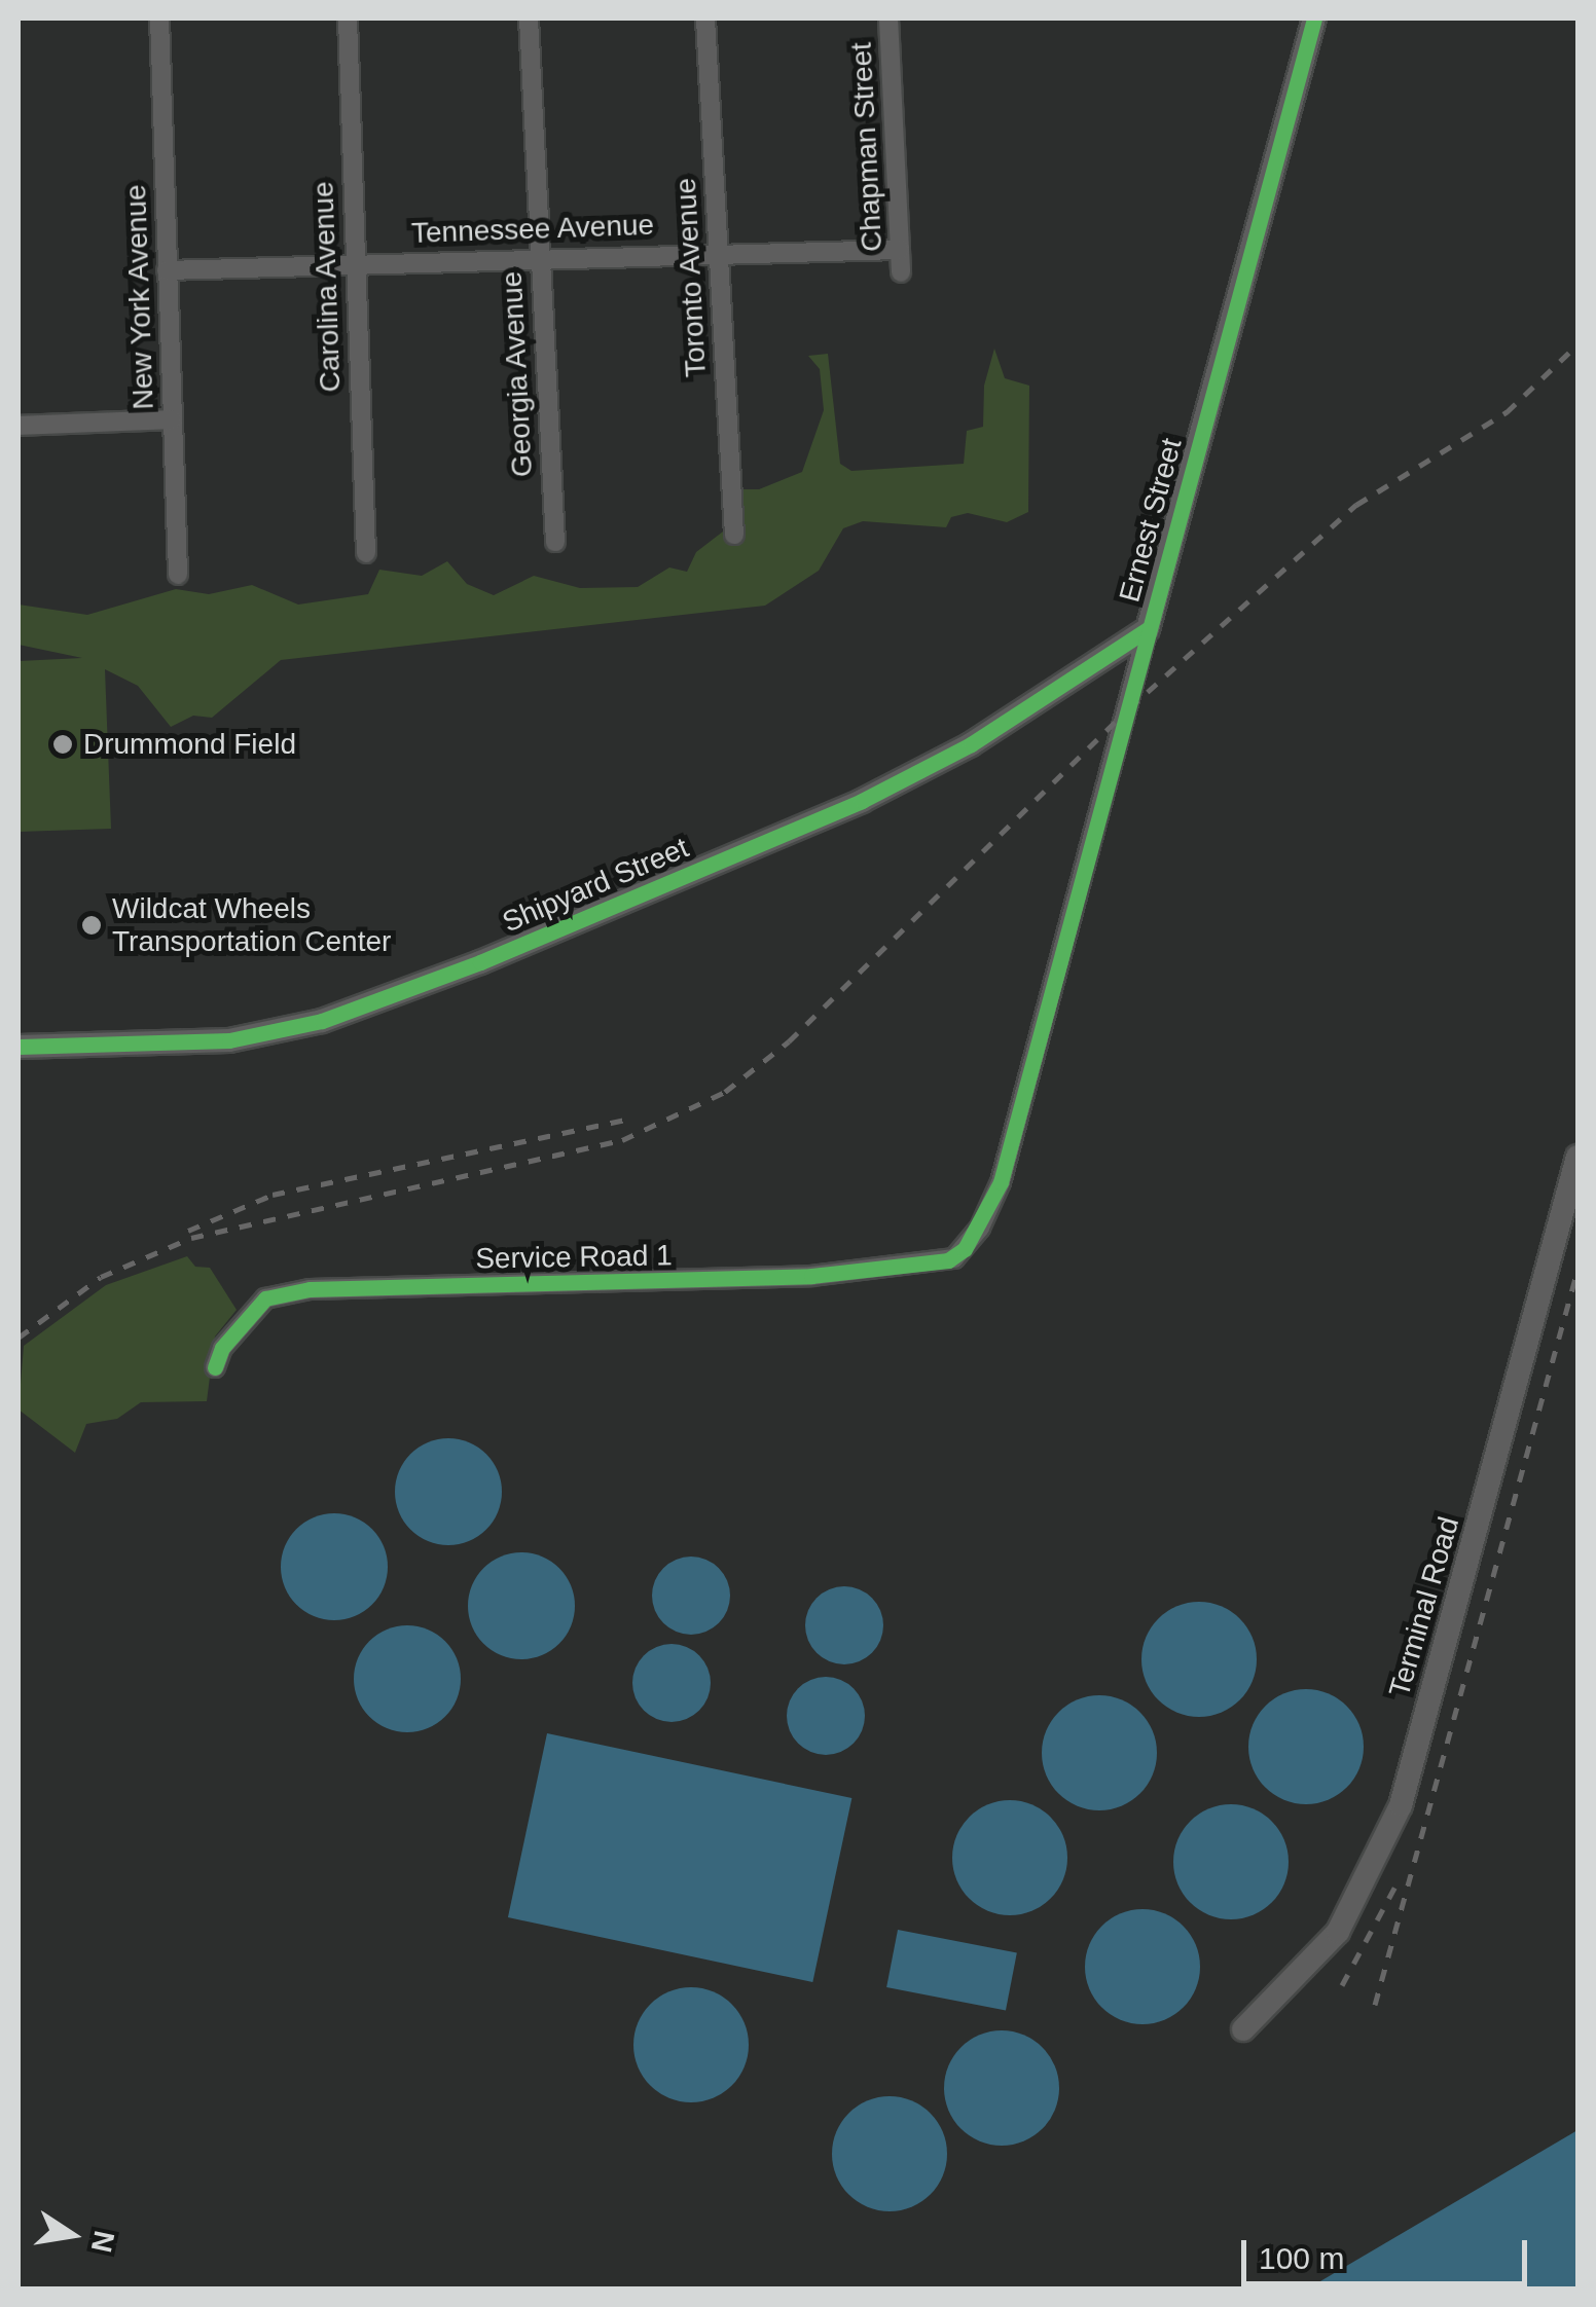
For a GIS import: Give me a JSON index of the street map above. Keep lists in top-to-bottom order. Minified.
{"streets":{"street":["Chapman Street","Tennessee Avenue","Toronto Avenue","Carolina Avenue","New York Avenue","Georgia Avenue","Ernest Street","Shipyard Street","Service Road 1","Terminal Road"]},"crossings":[["Chapman Street","Tennessee Avenue"],["Tennessee Avenue","Toronto Avenue"],["Tennessee Avenue","Carolina Avenue"],["Tennessee Avenue","New York Avenue"],["Tennessee Avenue","Georgia Avenue"],["Ernest Street","Shipyard Street"],["Ernest Street","Service Road 1"]],"places":["Drummond Field","Wildcat Wheels Transportation Center"],"scale_bar":"100 m","north":"right"}
